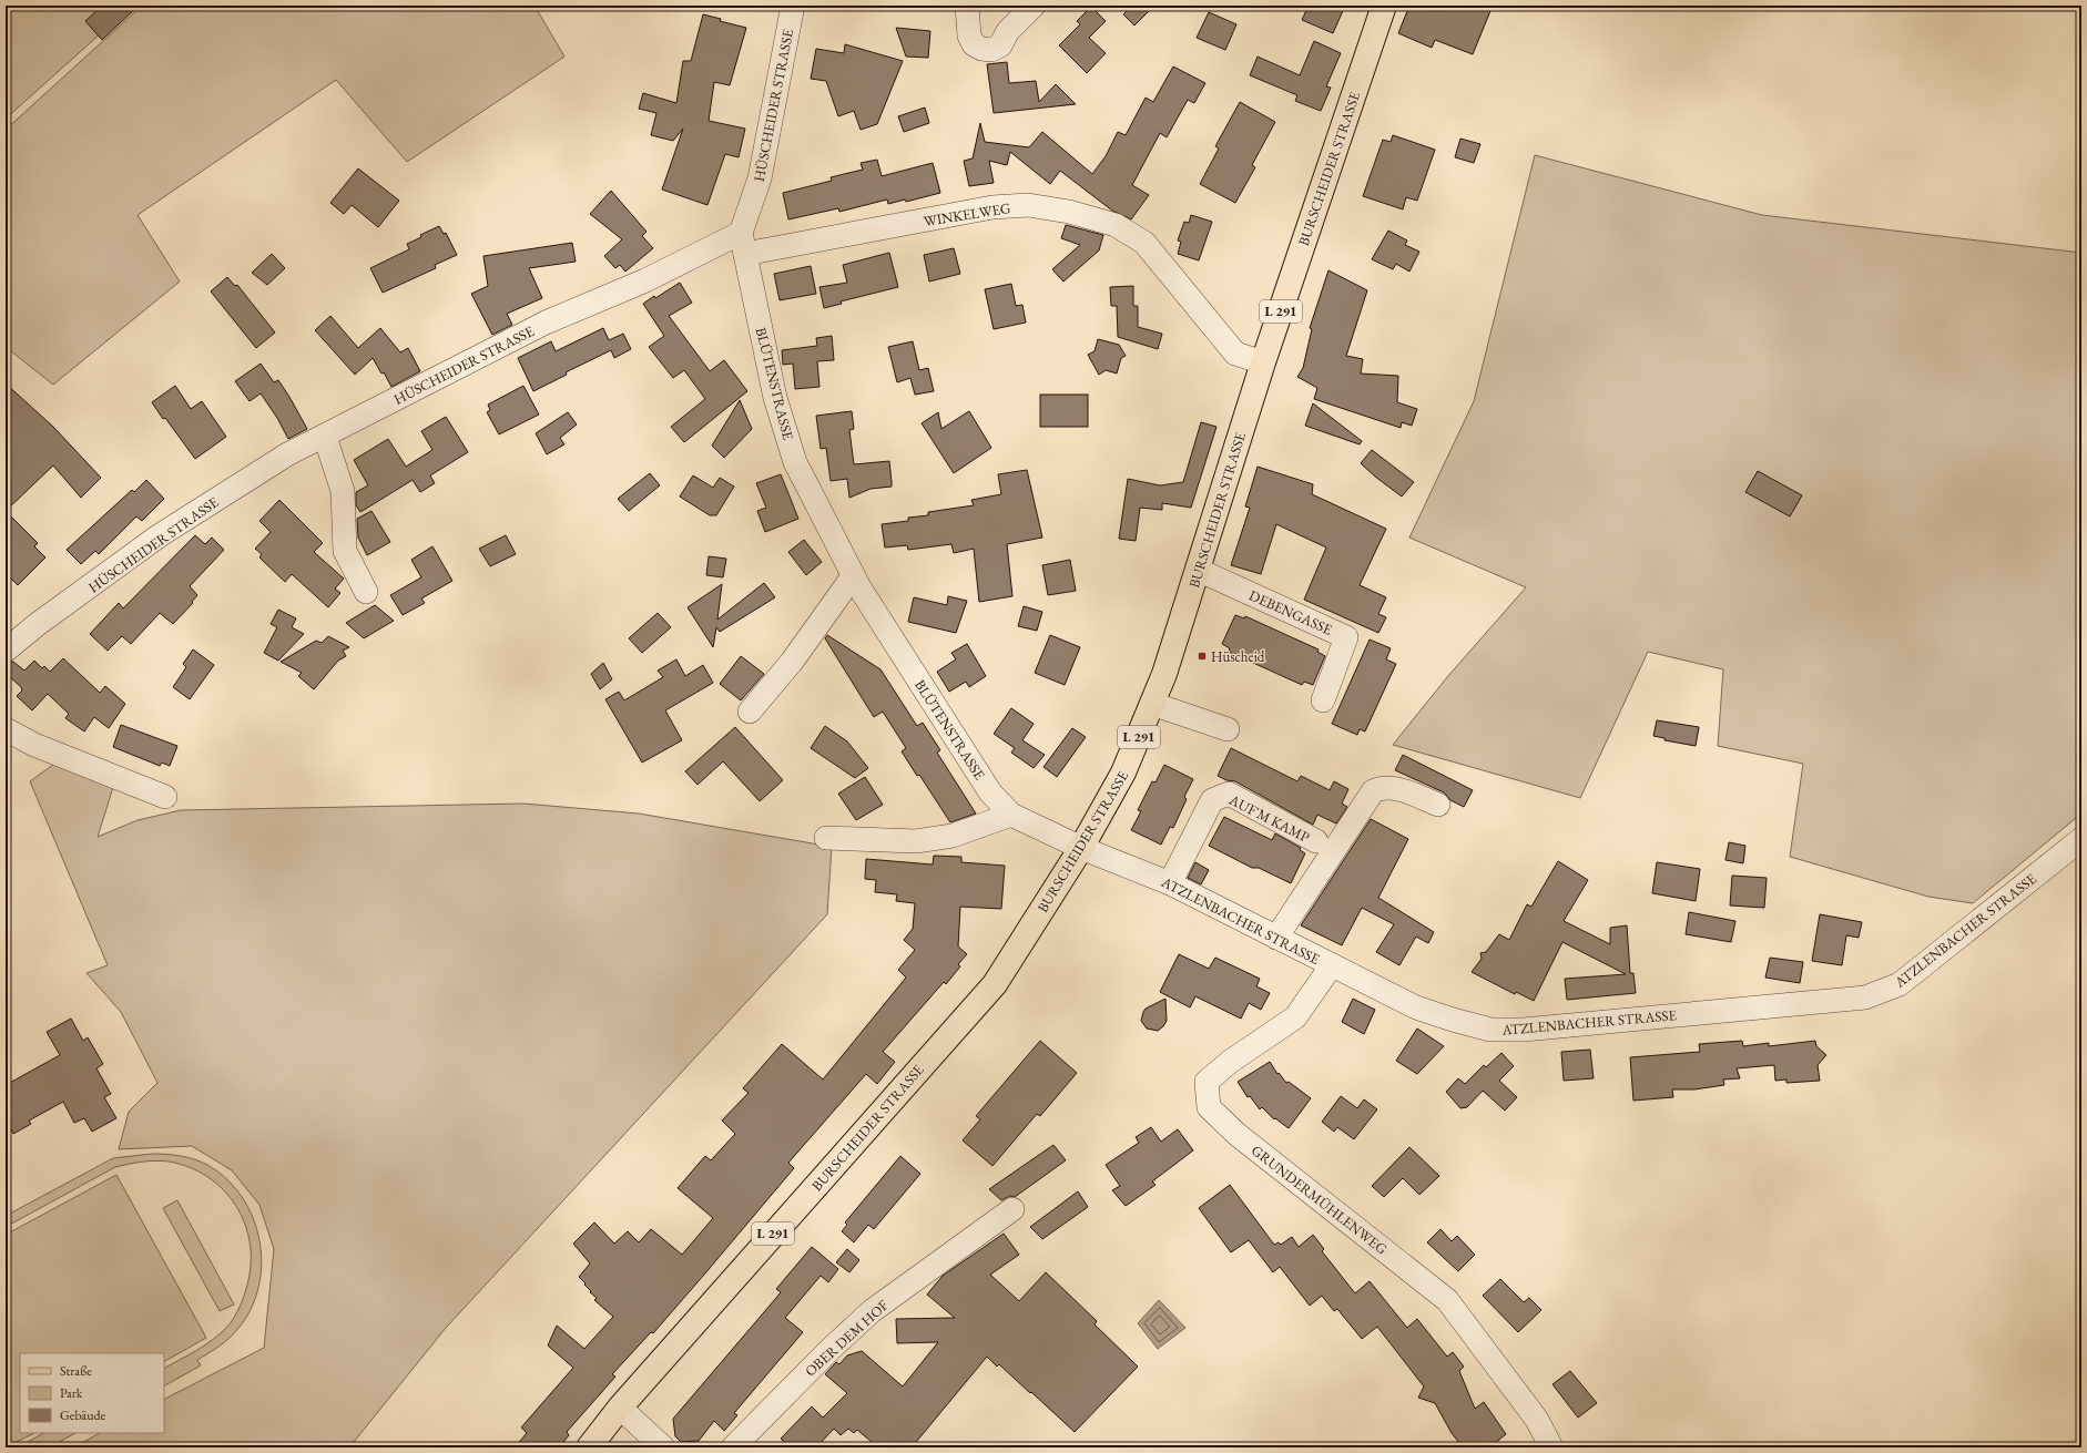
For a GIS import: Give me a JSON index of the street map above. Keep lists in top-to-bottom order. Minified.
{"streets":{"main road":["BURSCHEIDER STRASSE","L 291"],"street":["HÜSCHEIDER STRASSE","WINKELWEG","BLÜTENSTRASSE","DEBENGASSE","AUF'M KAMP","ATZLENBACHER STRASSE","GRUNDERMÜHLENWEG","OBER DEM HOF"]},"crossings":[["HÜSCHEIDER STRASSE","WINKELWEG"],["HÜSCHEIDER STRASSE","BLÜTENSTRASSE"],["BURSCHEIDER STRASSE","WINKELWEG"],["BURSCHEIDER STRASSE","BLÜTENSTRASSE"],["BURSCHEIDER STRASSE","DEBENGASSE"],["BURSCHEIDER STRASSE","ATZLENBACHER STRASSE"],["WINKELWEG","BLÜTENSTRASSE"],["BLÜTENSTRASSE","ATZLENBACHER STRASSE"],["AUF'M KAMP","ATZLENBACHER STRASSE"],["ATZLENBACHER STRASSE","GRUNDERMÜHLENWEG"]],"places":{"transit":["Hüscheid"]},"legend":["Straße","Park","Gebäude"]}
